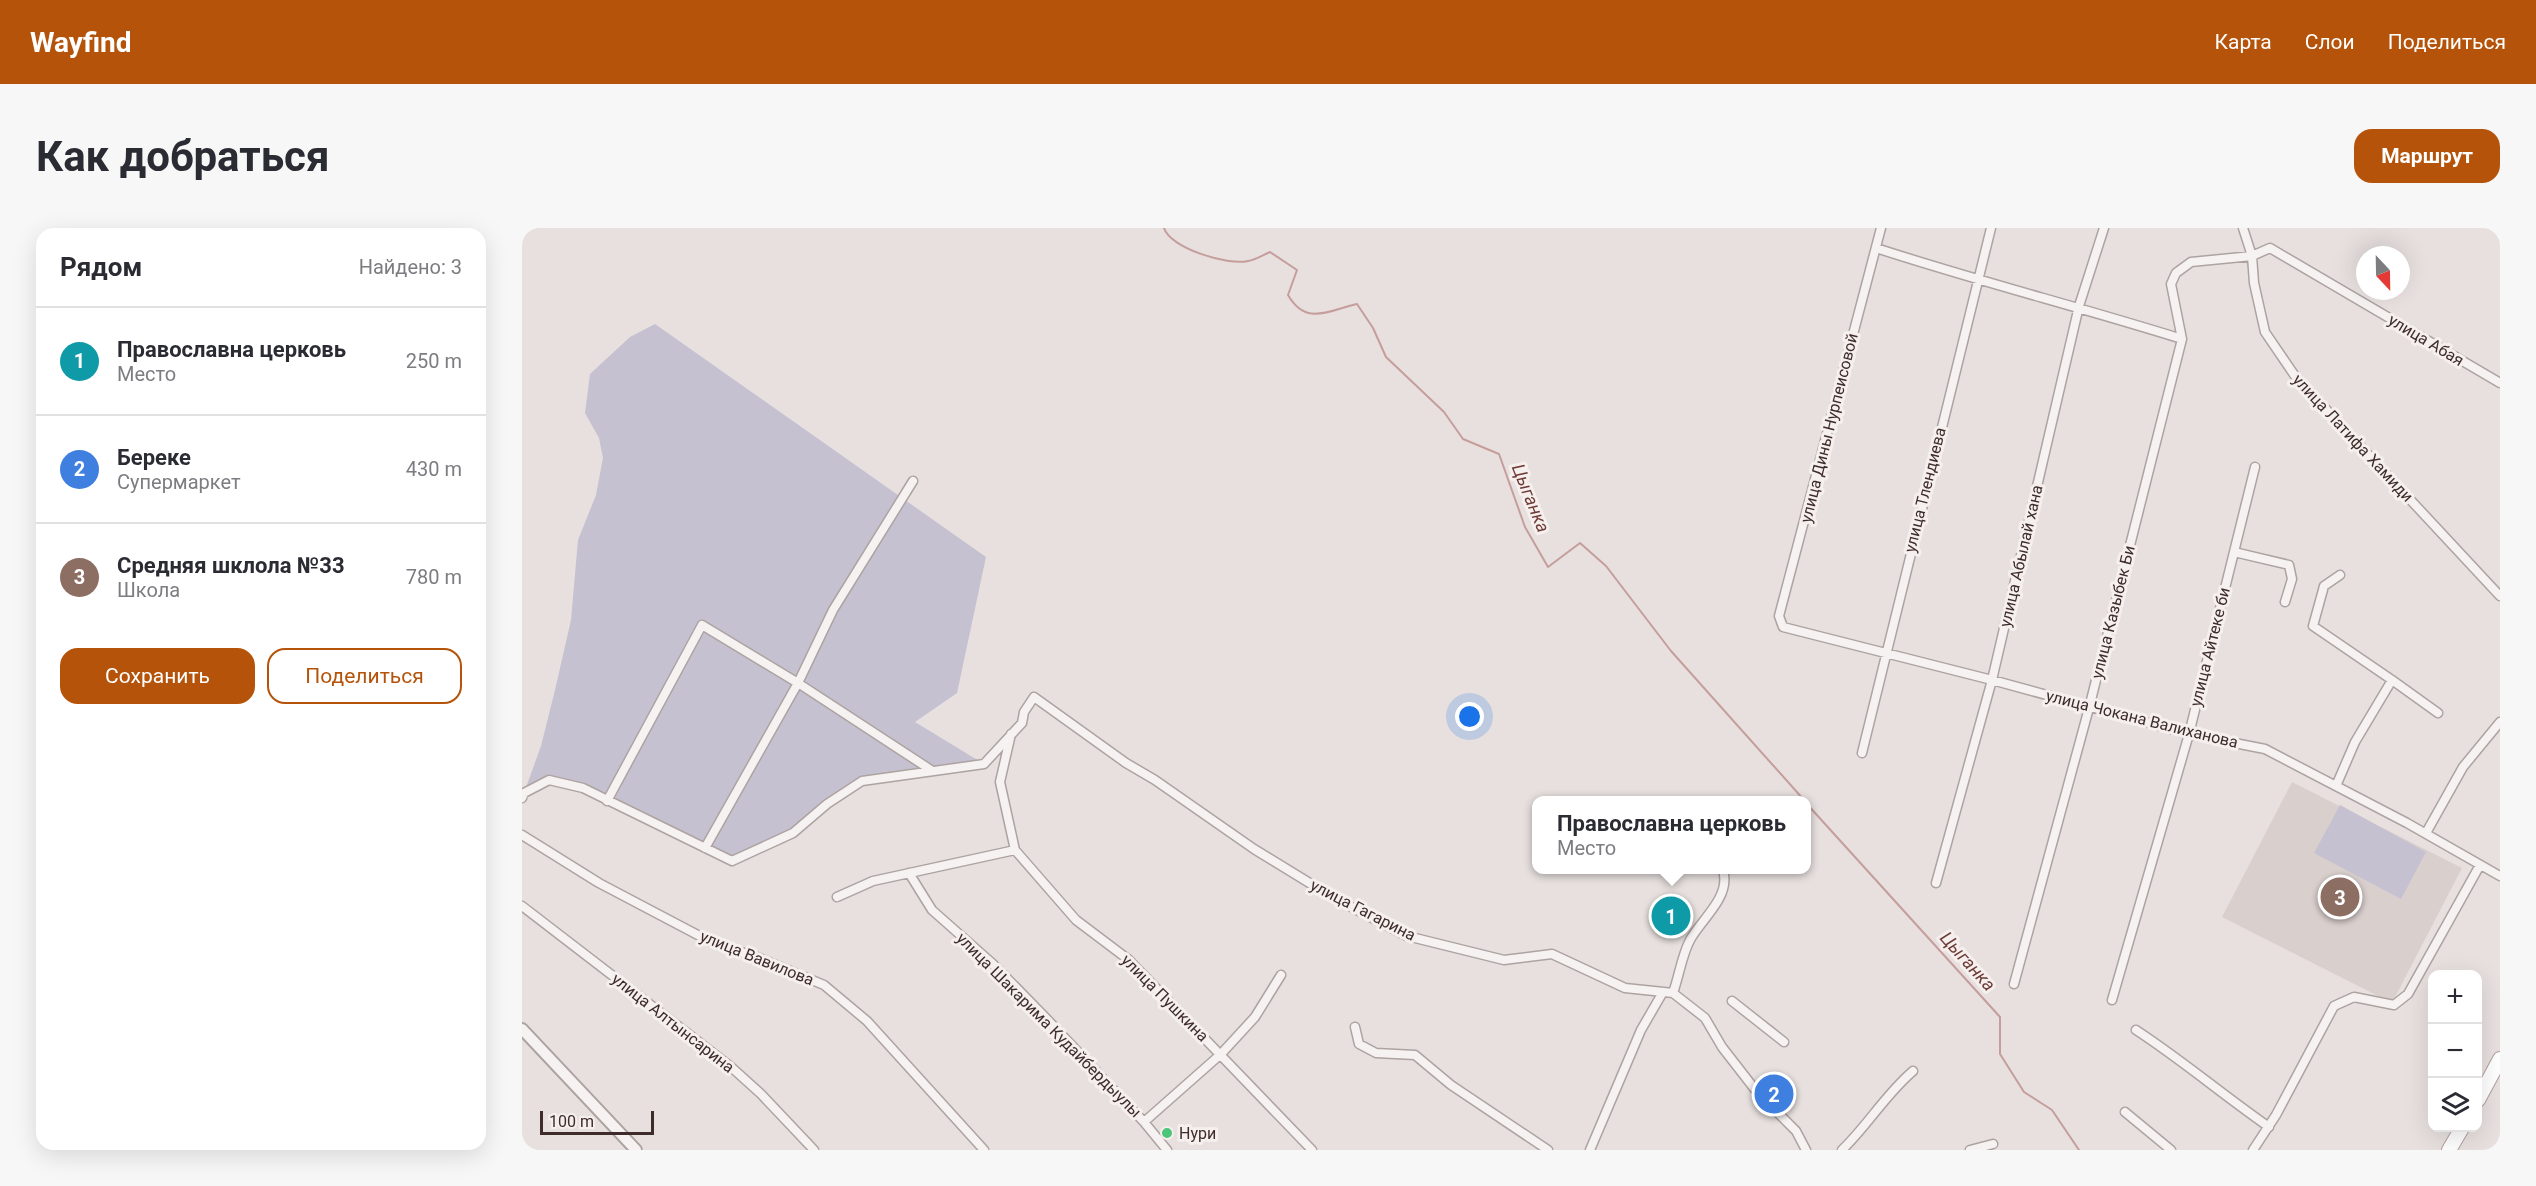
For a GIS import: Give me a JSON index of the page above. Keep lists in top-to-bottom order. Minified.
{"streets":{"street":["улица Абая","улица Дины Нурпеисовой","улица Латифа Хамиди","улица Тлендиева","улица Абылай хана","улица Казыбек Би","улица Айтеке би","улица Чокана Валиханова","улица Гагарина","улица Вавилова","улица Пушкина","улица Алтынсарина","улица Шакарима Кудайбердыулы"]},"crossings":[["улица Абая","улица Латифа Хамиди"],["улица Абая","улица Казыбек Би"],["улица Дины Нурпеисовой","улица Чокана Валиханова"],["улица Латифа Хамиди","улица Казыбек Би"],["улица Тлендиева","улица Чокана Валиханова"],["улица Абылай хана","улица Чокана Валиханова"],["улица Казыбек Би","улица Чокана Валиханова"],["улица Айтеке би","улица Чокана Валиханова"],["улица Гагарина","улица Пушкина"]],"water":["Цыганка"],"places":["Нури"],"scale_bar":"100 m","north":"bottom","page":{"header":"Wayfind","nav":["Карта","Слои","Поделиться"],"buttons":["Маршрут",["Сохранить","Поделиться"]],"title":"Как добраться","heading":["Рядом","Найдено: 3"],"list":[{"mark":"1","name":"Православна церковь","note":"Место","value":"250 m"},{"mark":"2","name":"Береке","note":"Супермаркет","value":"430 m"},{"mark":"3","name":"Средняя шклола №33","note":"Школа","value":"780 m"}],"popup":["Православна церковь","Место"],"pins":["3","1","2"],"map_buttons":["+","−"],"scale":"100 m"}}
